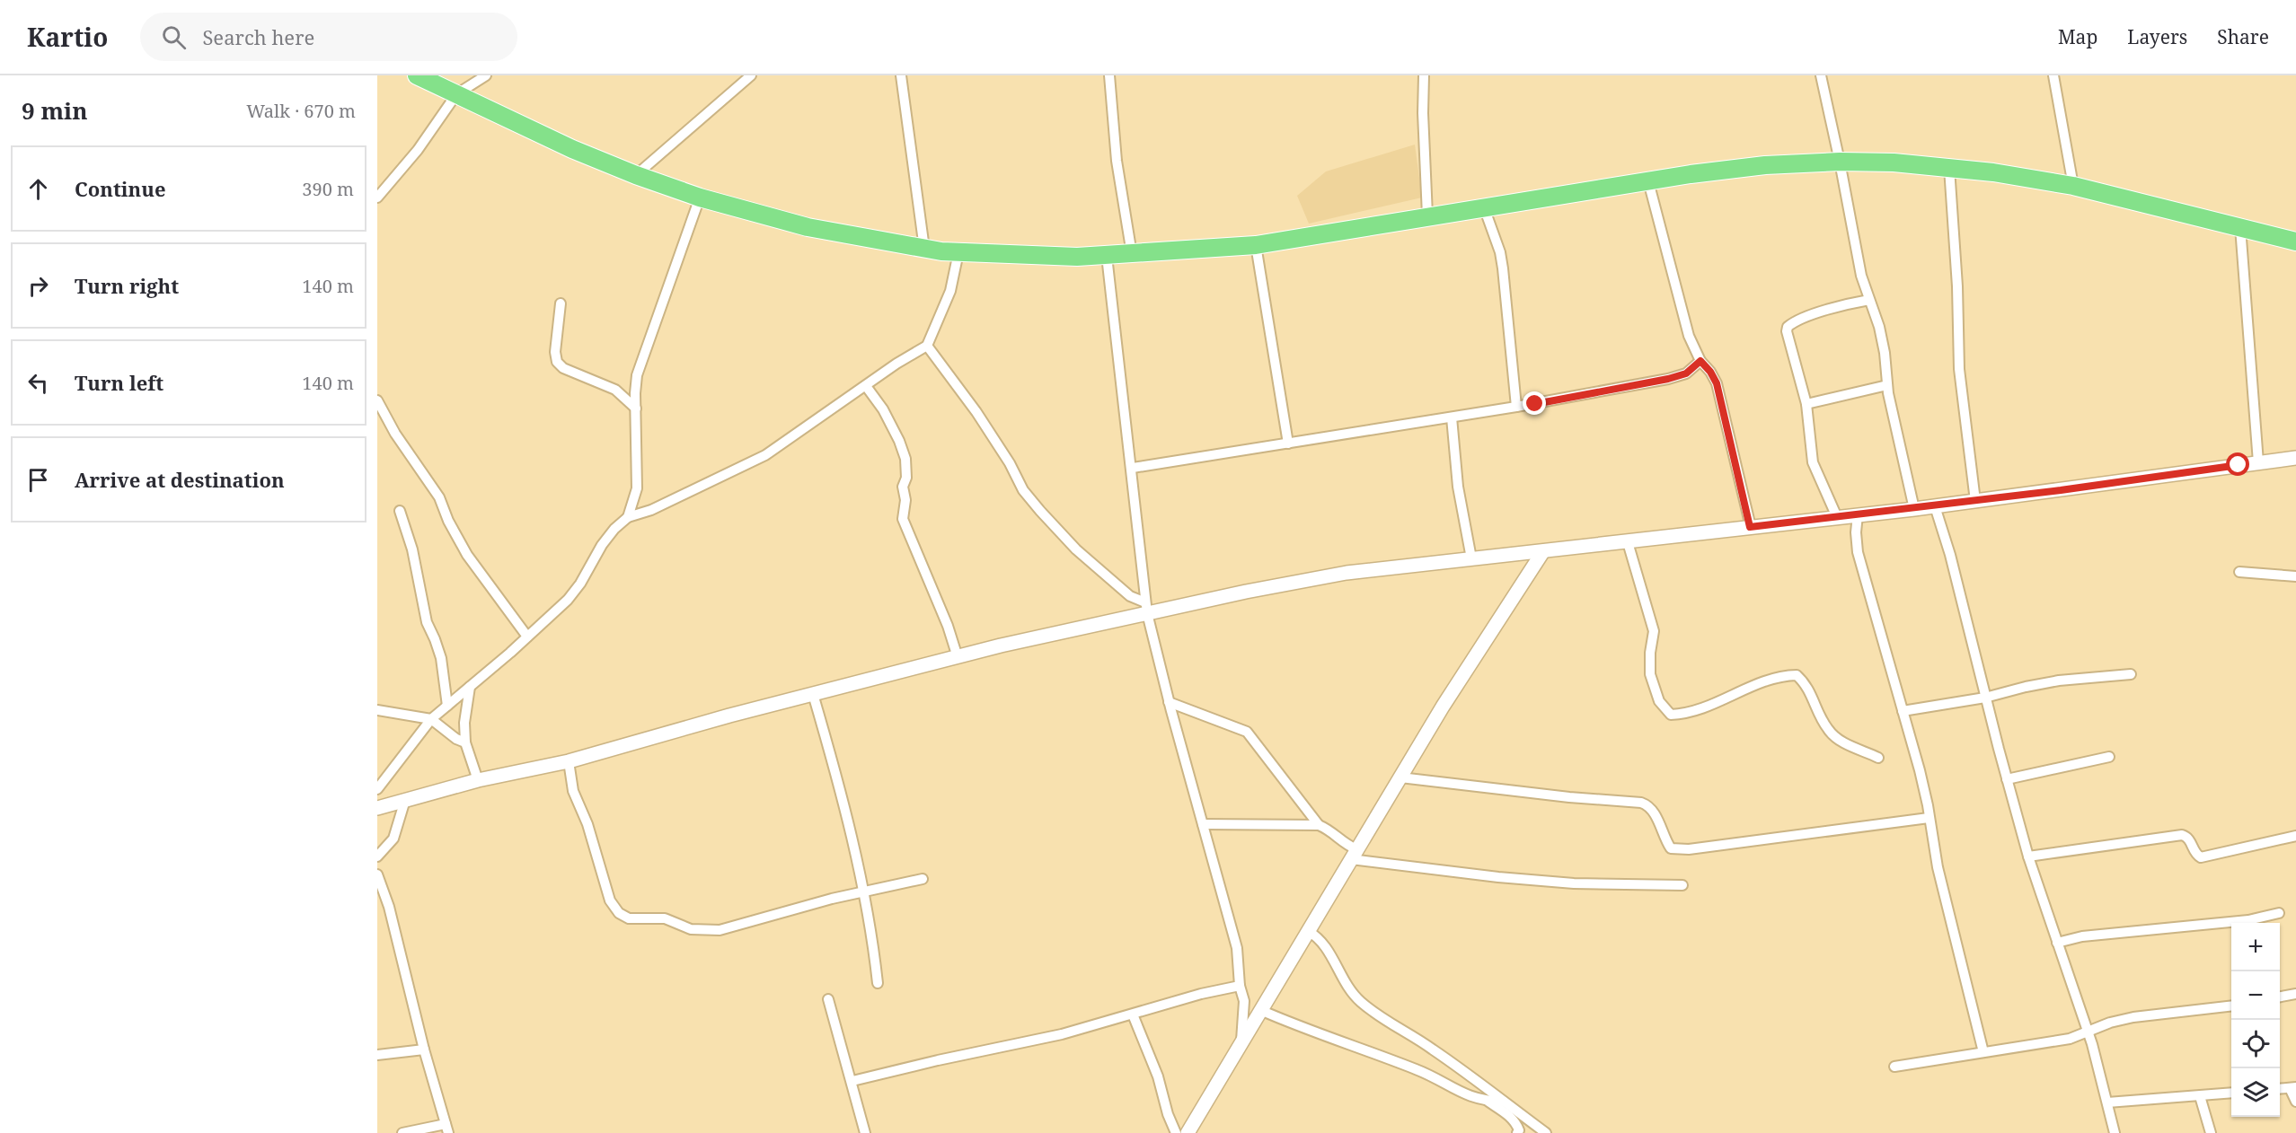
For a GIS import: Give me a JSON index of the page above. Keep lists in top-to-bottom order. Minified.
{"page":{"header":"Kartio","search":"Search here","nav":["Map","Layers","Share"],"heading":["9 min","Walk · 670 m"],"list":[["Continue","390 m"],["Turn right","140 m"],["Turn left","140 m"],"Arrive at destination"],"map_buttons":["+","−"]}}
